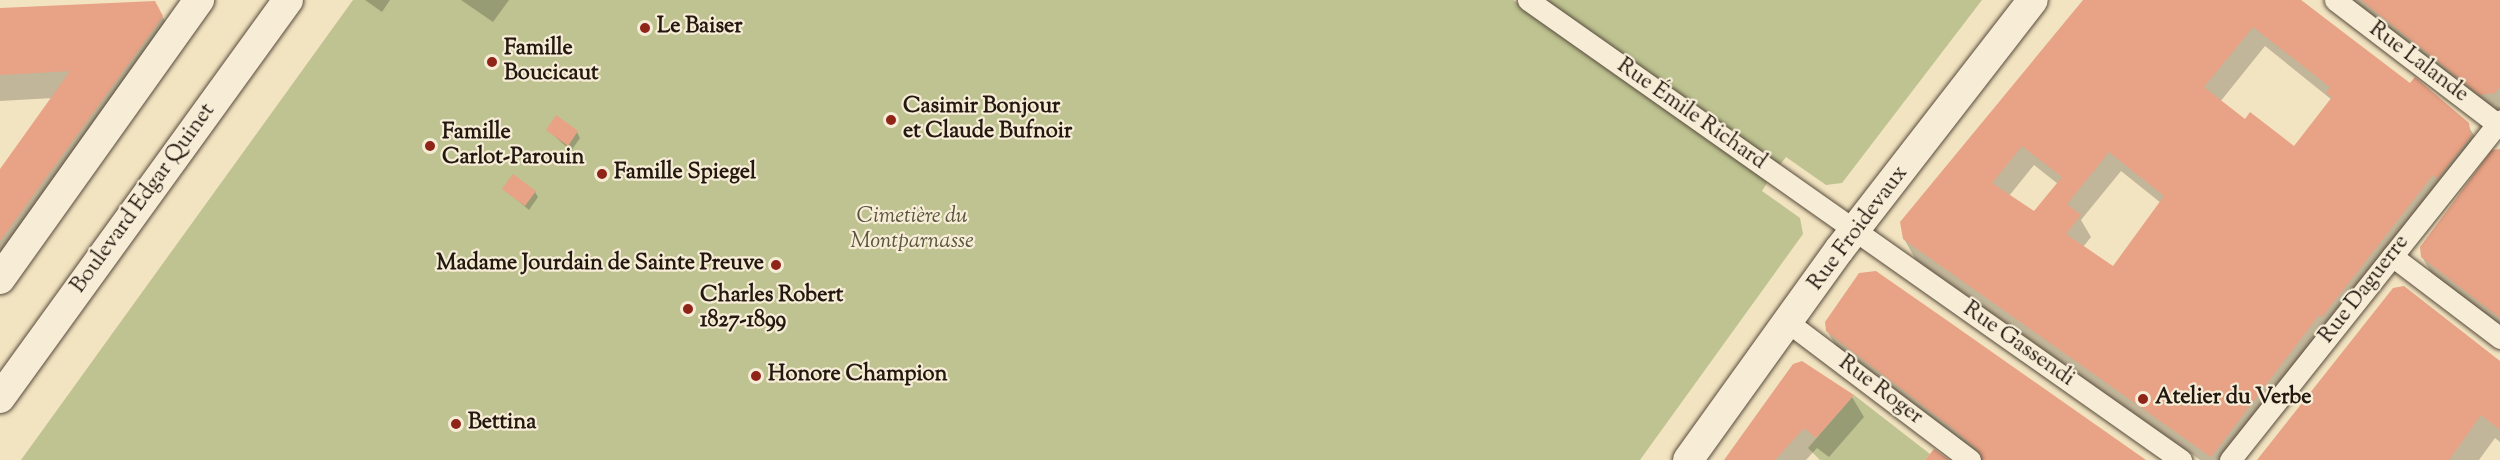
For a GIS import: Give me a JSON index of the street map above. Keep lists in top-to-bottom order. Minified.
{"streets":{"street":["Rue Lalande","Rue Émile Richard","Boulevard Edgar Quinet","Rue Froidevaux","Rue Daguerre","Rue Gassendi","Rue Roger"]},"crossings":[["Rue Lalande","Rue Daguerre"],["Rue Émile Richard","Rue Froidevaux"],["Rue Émile Richard","Rue Gassendi"],["Rue Froidevaux","Rue Gassendi"],["Rue Froidevaux","Rue Roger"]],"parks":["Cimetière du Montparnasse"],"places":["Le Baiser","Famille Boucicaut","Casimir Bonjour et Claude Bufnoir","Famille Carlot-Parouin","Famille Spiegel","Madame Jourdain de Sainte Preuve","Charles Robert 1827-1899","Honore Champion","Atelier du Verbe","Bettina"]}
